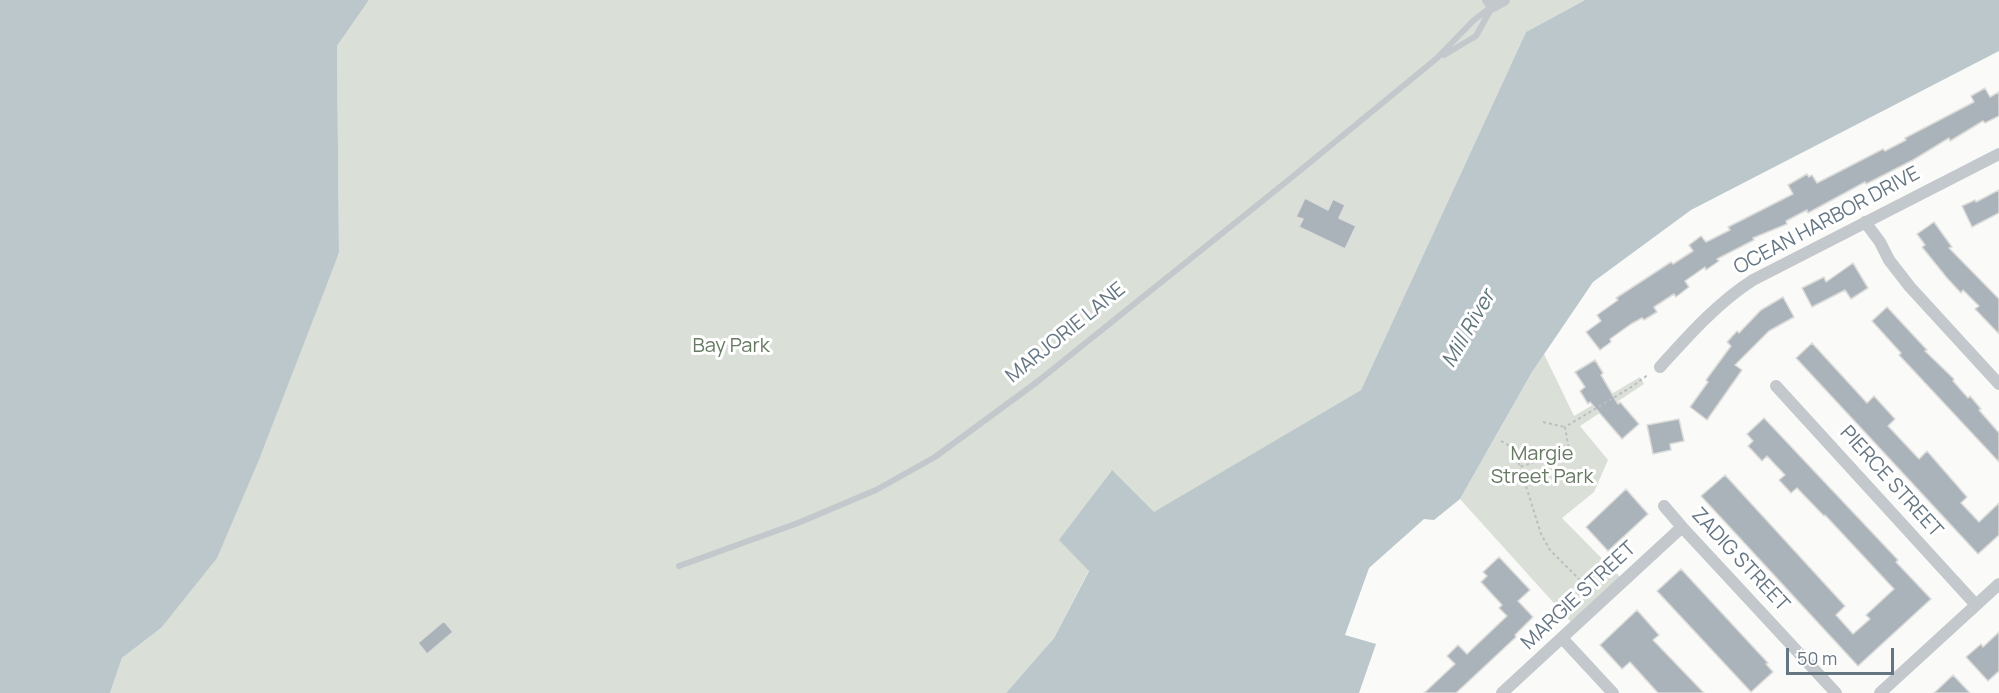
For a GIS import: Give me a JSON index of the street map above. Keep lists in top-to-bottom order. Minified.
{"streets":{"street":["OCEAN HARBOR DRIVE","PIERCE STREET","ZADIG STREET","MARGIE STREET"],"lane":["MARJORIE LANE"]},"crossings":[["ZADIG STREET","MARGIE STREET"]],"water":["Mill River"],"parks":["Bay Park","Margie Street Park"],"scale_bar":"50 m"}
